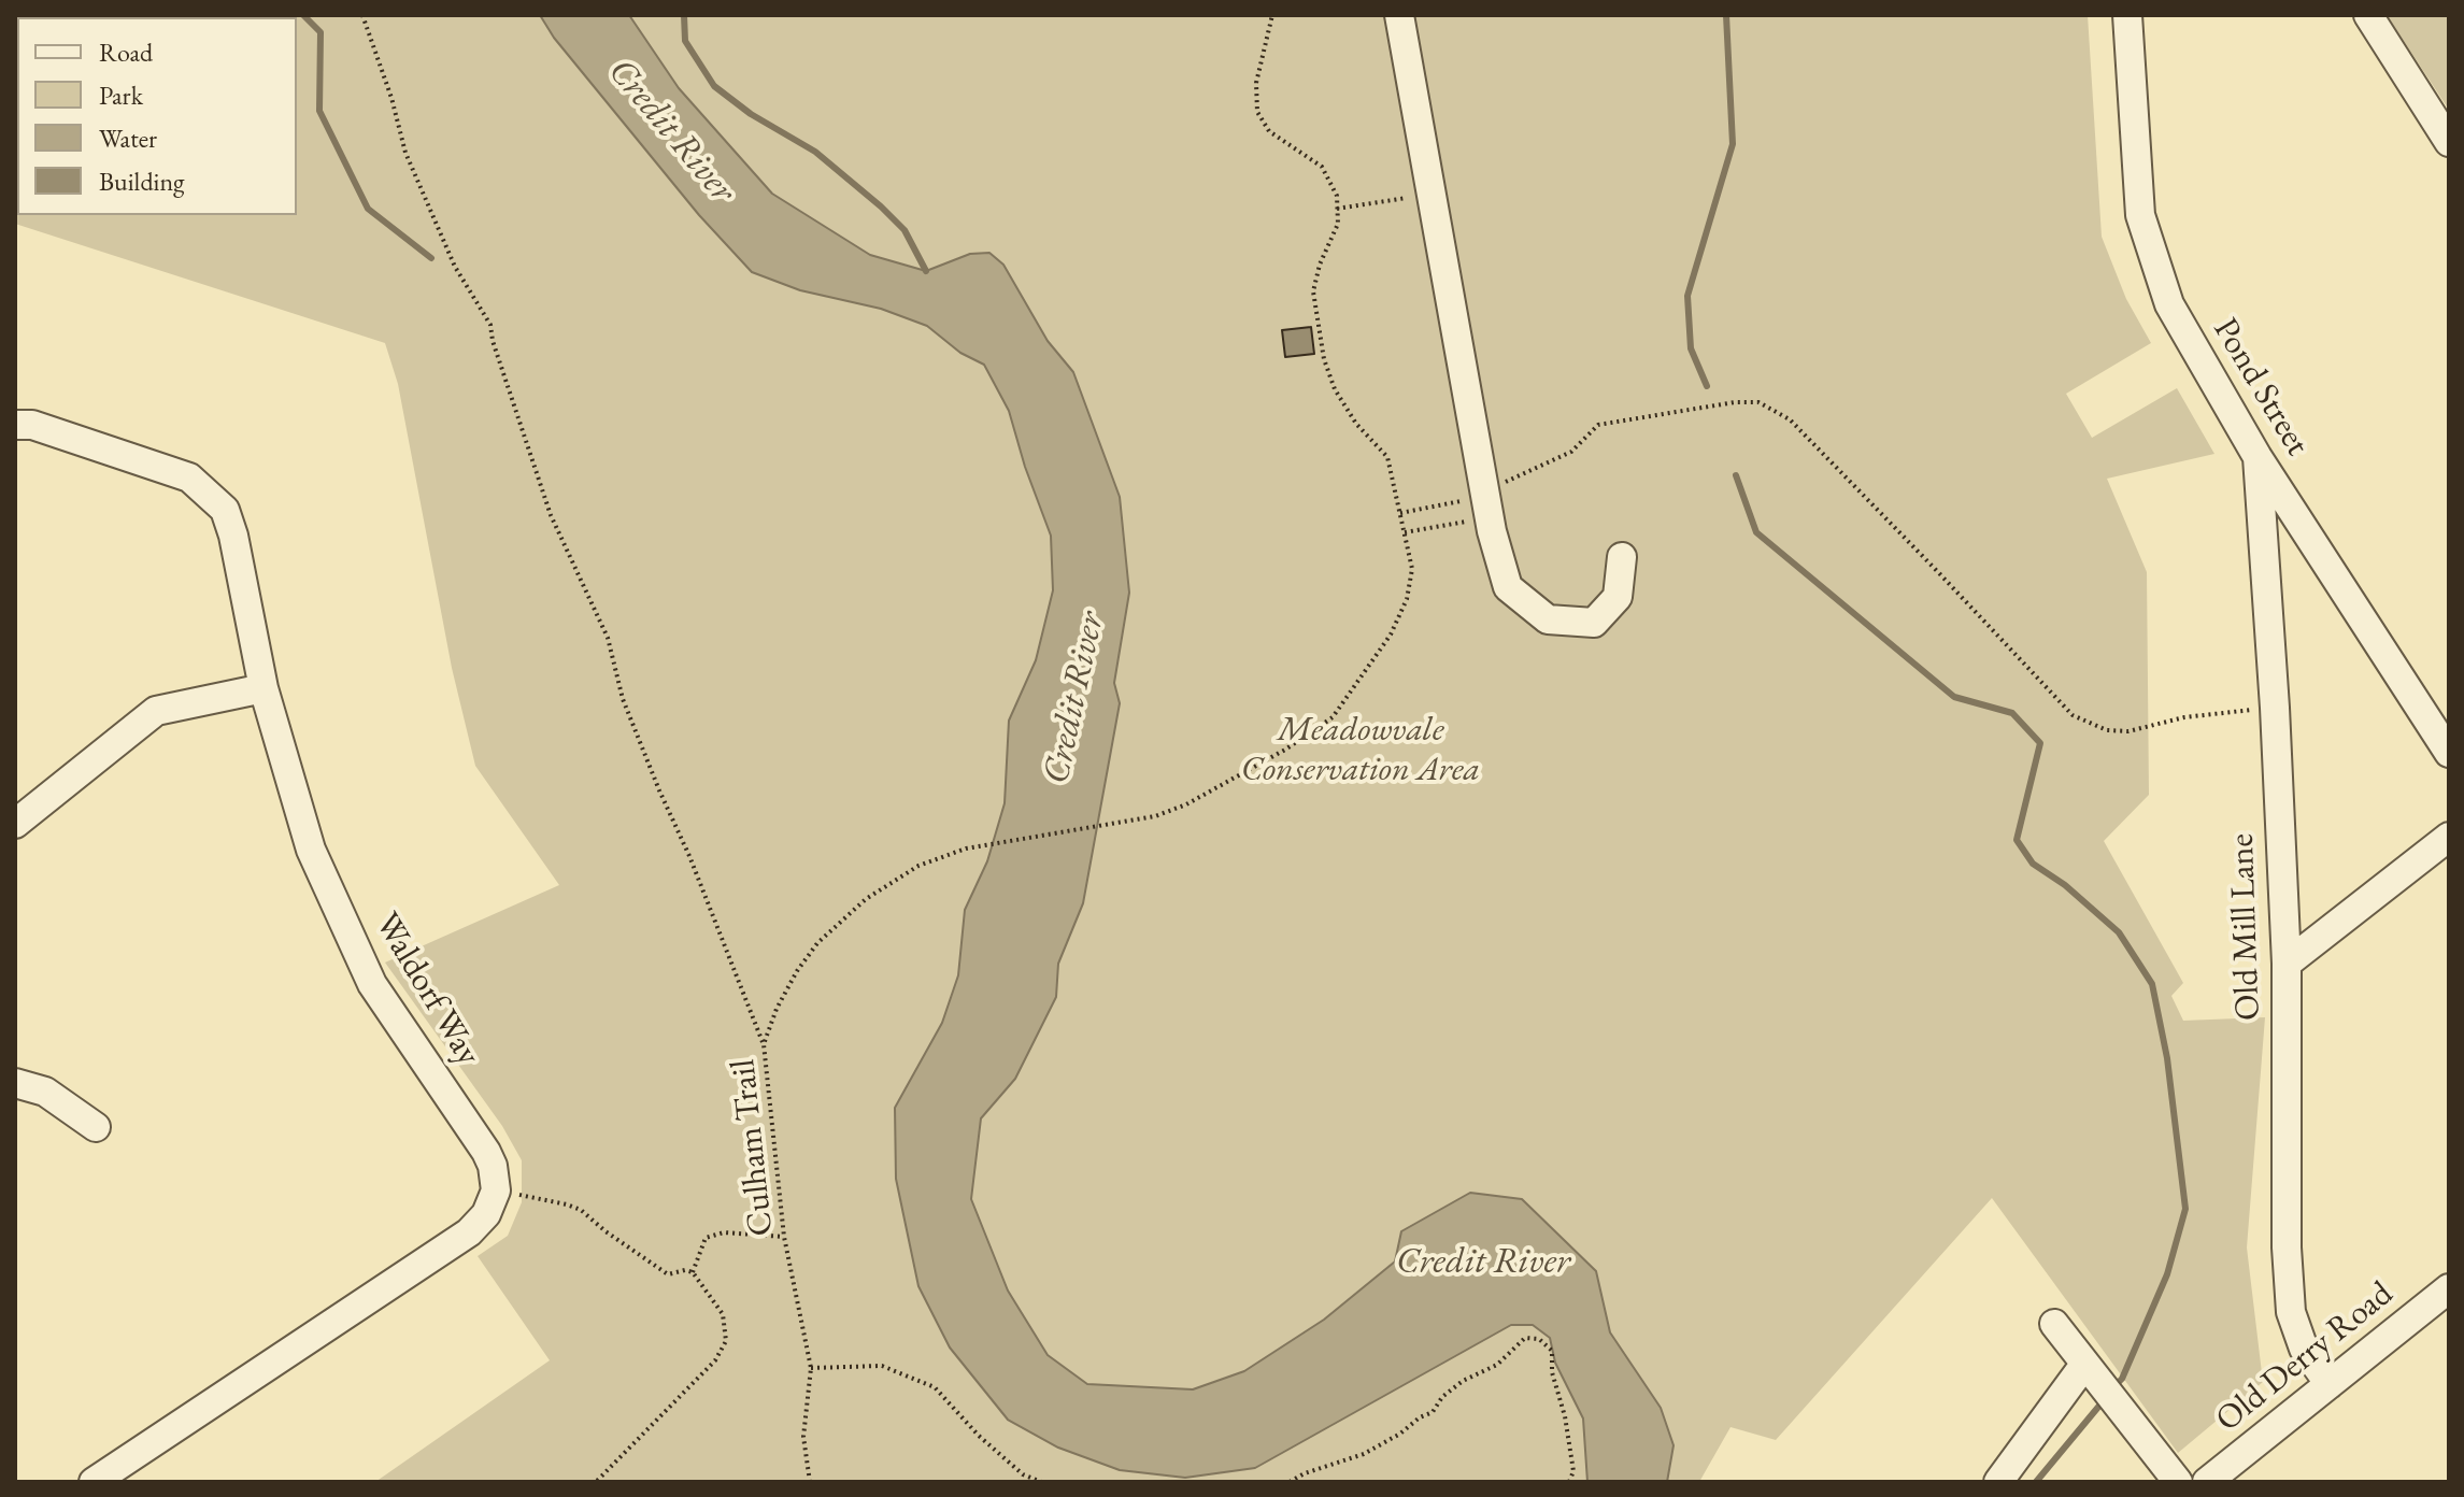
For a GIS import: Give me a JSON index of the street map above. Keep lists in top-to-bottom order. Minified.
{"streets":{"street":["Pond Street","Old Mill Lane","Waldorf Way","Old Derry Road"],"path":["Culham Trail"]},"crossings":[["Pond Street","Old Mill Lane"],["Old Mill Lane","Old Derry Road"]],"water":["Credit River"],"parks":["Meadowvale Conservation Area"],"legend":["Road","Park","Water","Building"]}
